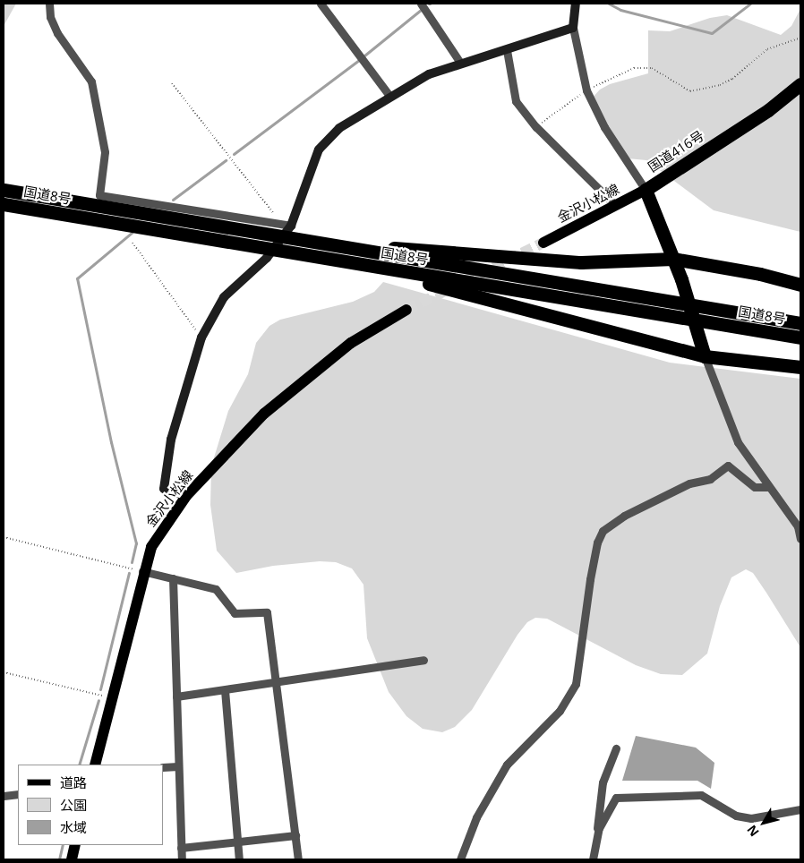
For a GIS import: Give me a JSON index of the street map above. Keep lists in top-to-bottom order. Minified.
{"streets":{"highway":["国道416号","国道8号"],"main road":["金沢小松線"]},"crossings":[["国道416号","金沢小松線"]],"legend":["道路","公園","水域"],"north":"bottom left"}
